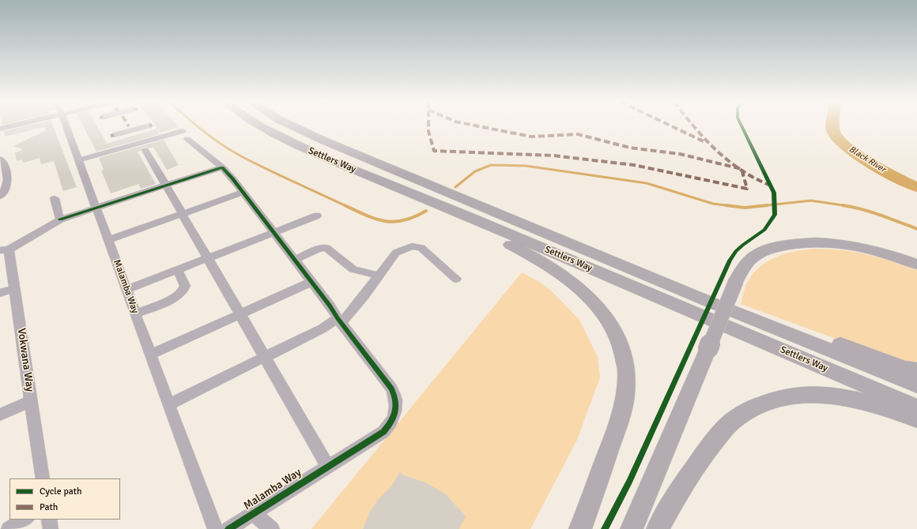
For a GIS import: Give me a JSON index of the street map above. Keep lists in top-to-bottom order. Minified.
{"streets":{"highway":["Settlers Way"],"street":["Malamba Way","Vokwana Way"]},"water":["Black River"],"legend":["Cycle path","Path"]}
